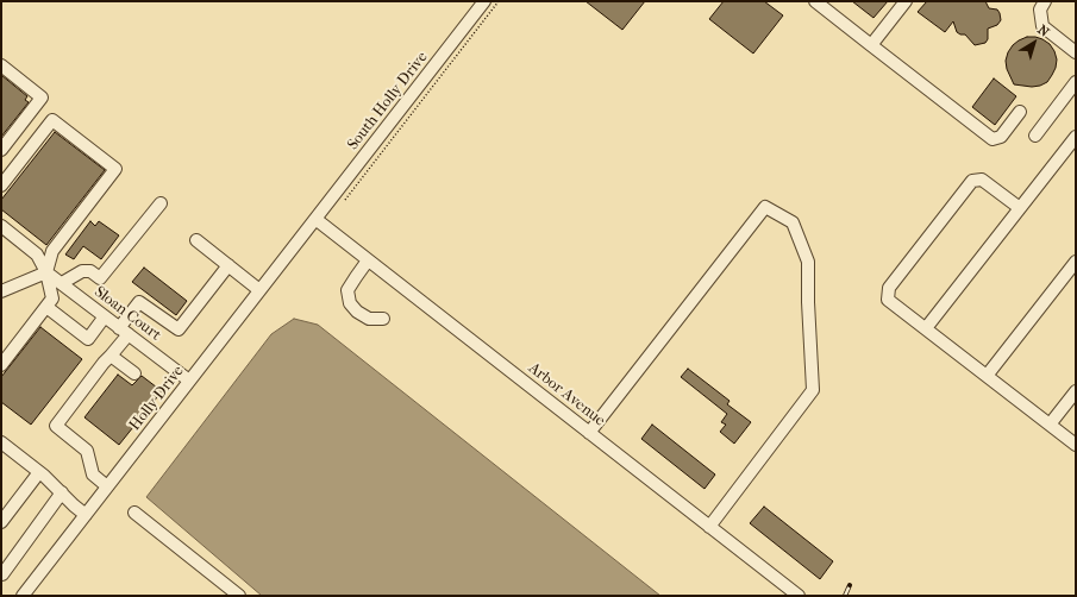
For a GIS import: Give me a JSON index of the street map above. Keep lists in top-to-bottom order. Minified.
{"streets":{"street":["South Holly Drive","Sloan Court","Arbor Avenue","Holly Drive"]},"crossings":[["South Holly Drive","Arbor Avenue"],["South Holly Drive","Holly Drive"],["Sloan Court","Holly Drive"],["Arbor Avenue","Holly Drive"]],"north":"top right"}
